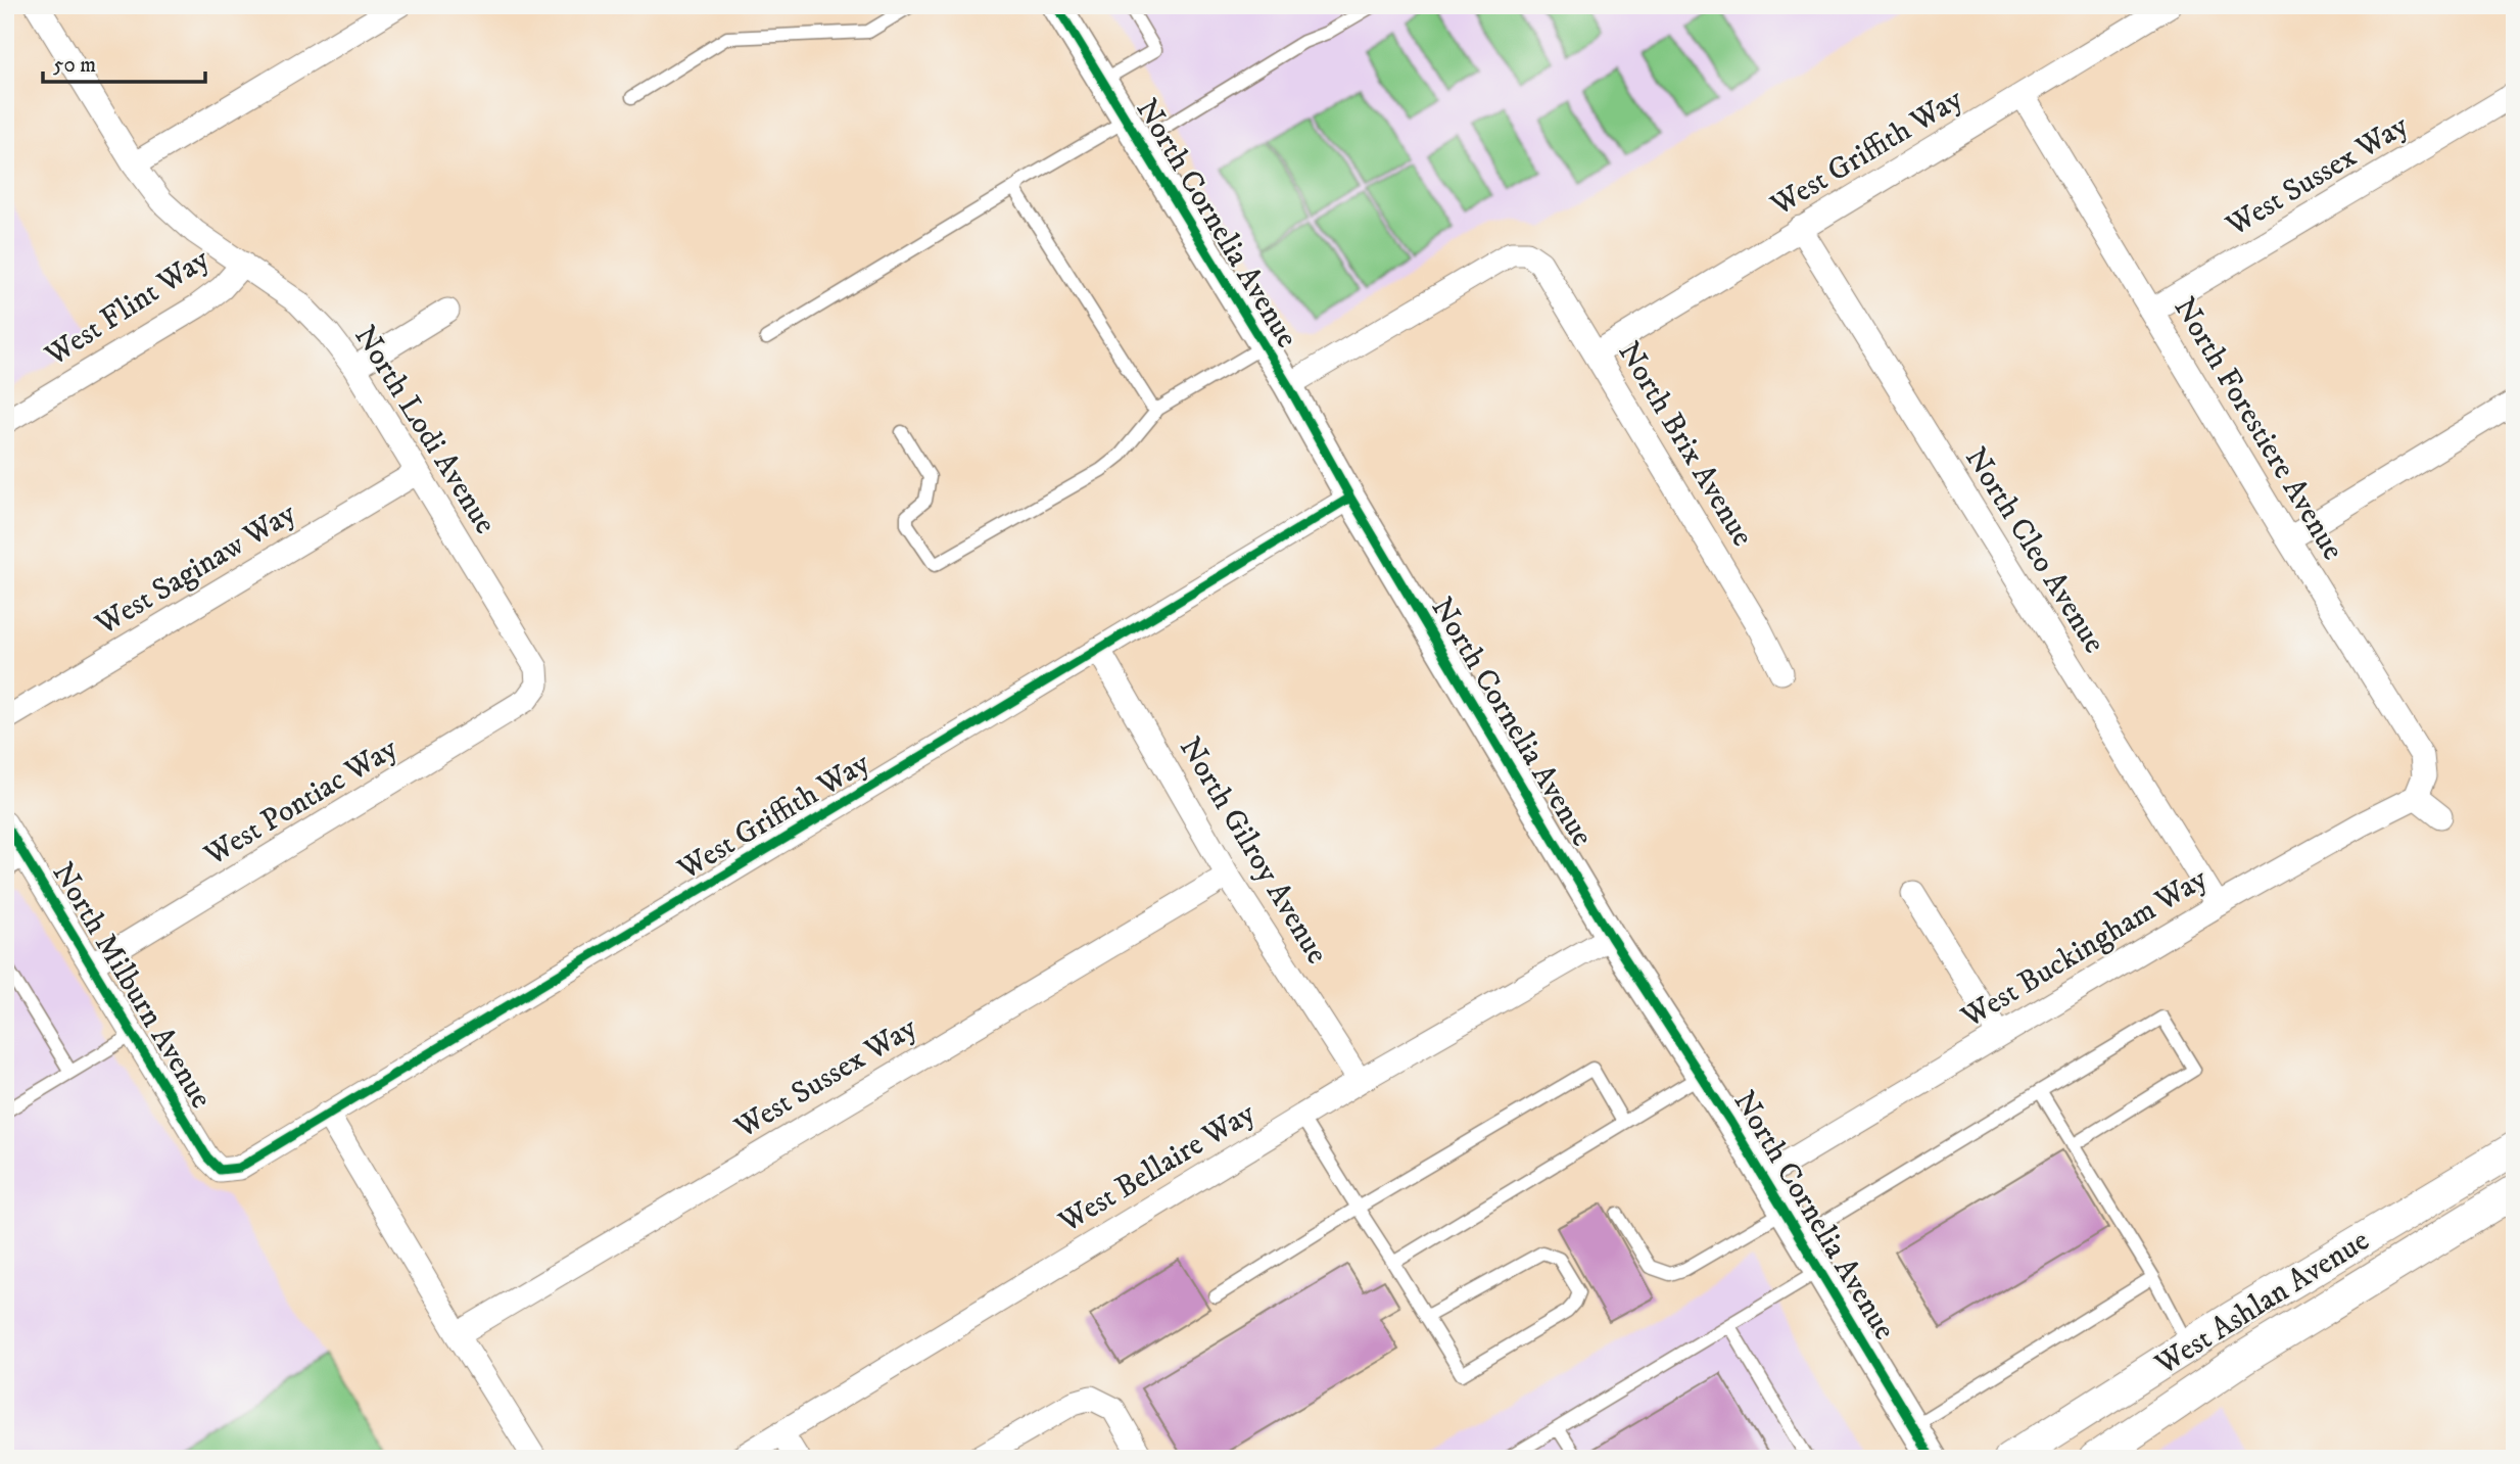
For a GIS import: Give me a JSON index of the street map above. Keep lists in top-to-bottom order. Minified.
{"streets":{"main road":["West Ashlan Avenue"],"street":["West Griffith Way","West Sussex Way","North Cornelia Avenue","West Flint Way","North Forestiere Avenue","North Lodi Avenue","North Brix Avenue","North Cleo Avenue","West Saginaw Way","West Pontiac Way","North Gilroy Avenue","West Buckingham Way","North Milburn Avenue","West Bellaire Way"]},"crossings":[["West Griffith Way","North Cornelia Avenue"],["West Griffith Way","North Forestiere Avenue"],["West Griffith Way","North Brix Avenue"],["West Griffith Way","North Cleo Avenue"],["West Griffith Way","North Gilroy Avenue"],["West Griffith Way","North Milburn Avenue"],["West Sussex Way","North Forestiere Avenue"],["West Sussex Way","North Gilroy Avenue"],["North Cornelia Avenue","North Brix Avenue"],["North Cornelia Avenue","West Buckingham Way"],["North Cornelia Avenue","West Bellaire Way"],["West Flint Way","North Lodi Avenue"],["North Forestiere Avenue","West Buckingham Way"],["North Lodi Avenue","West Saginaw Way"],["North Lodi Avenue","West Pontiac Way"],["North Cleo Avenue","West Buckingham Way"],["West Pontiac Way","North Milburn Avenue"],["North Gilroy Avenue","West Bellaire Way"]],"scale_bar":"50 m"}
